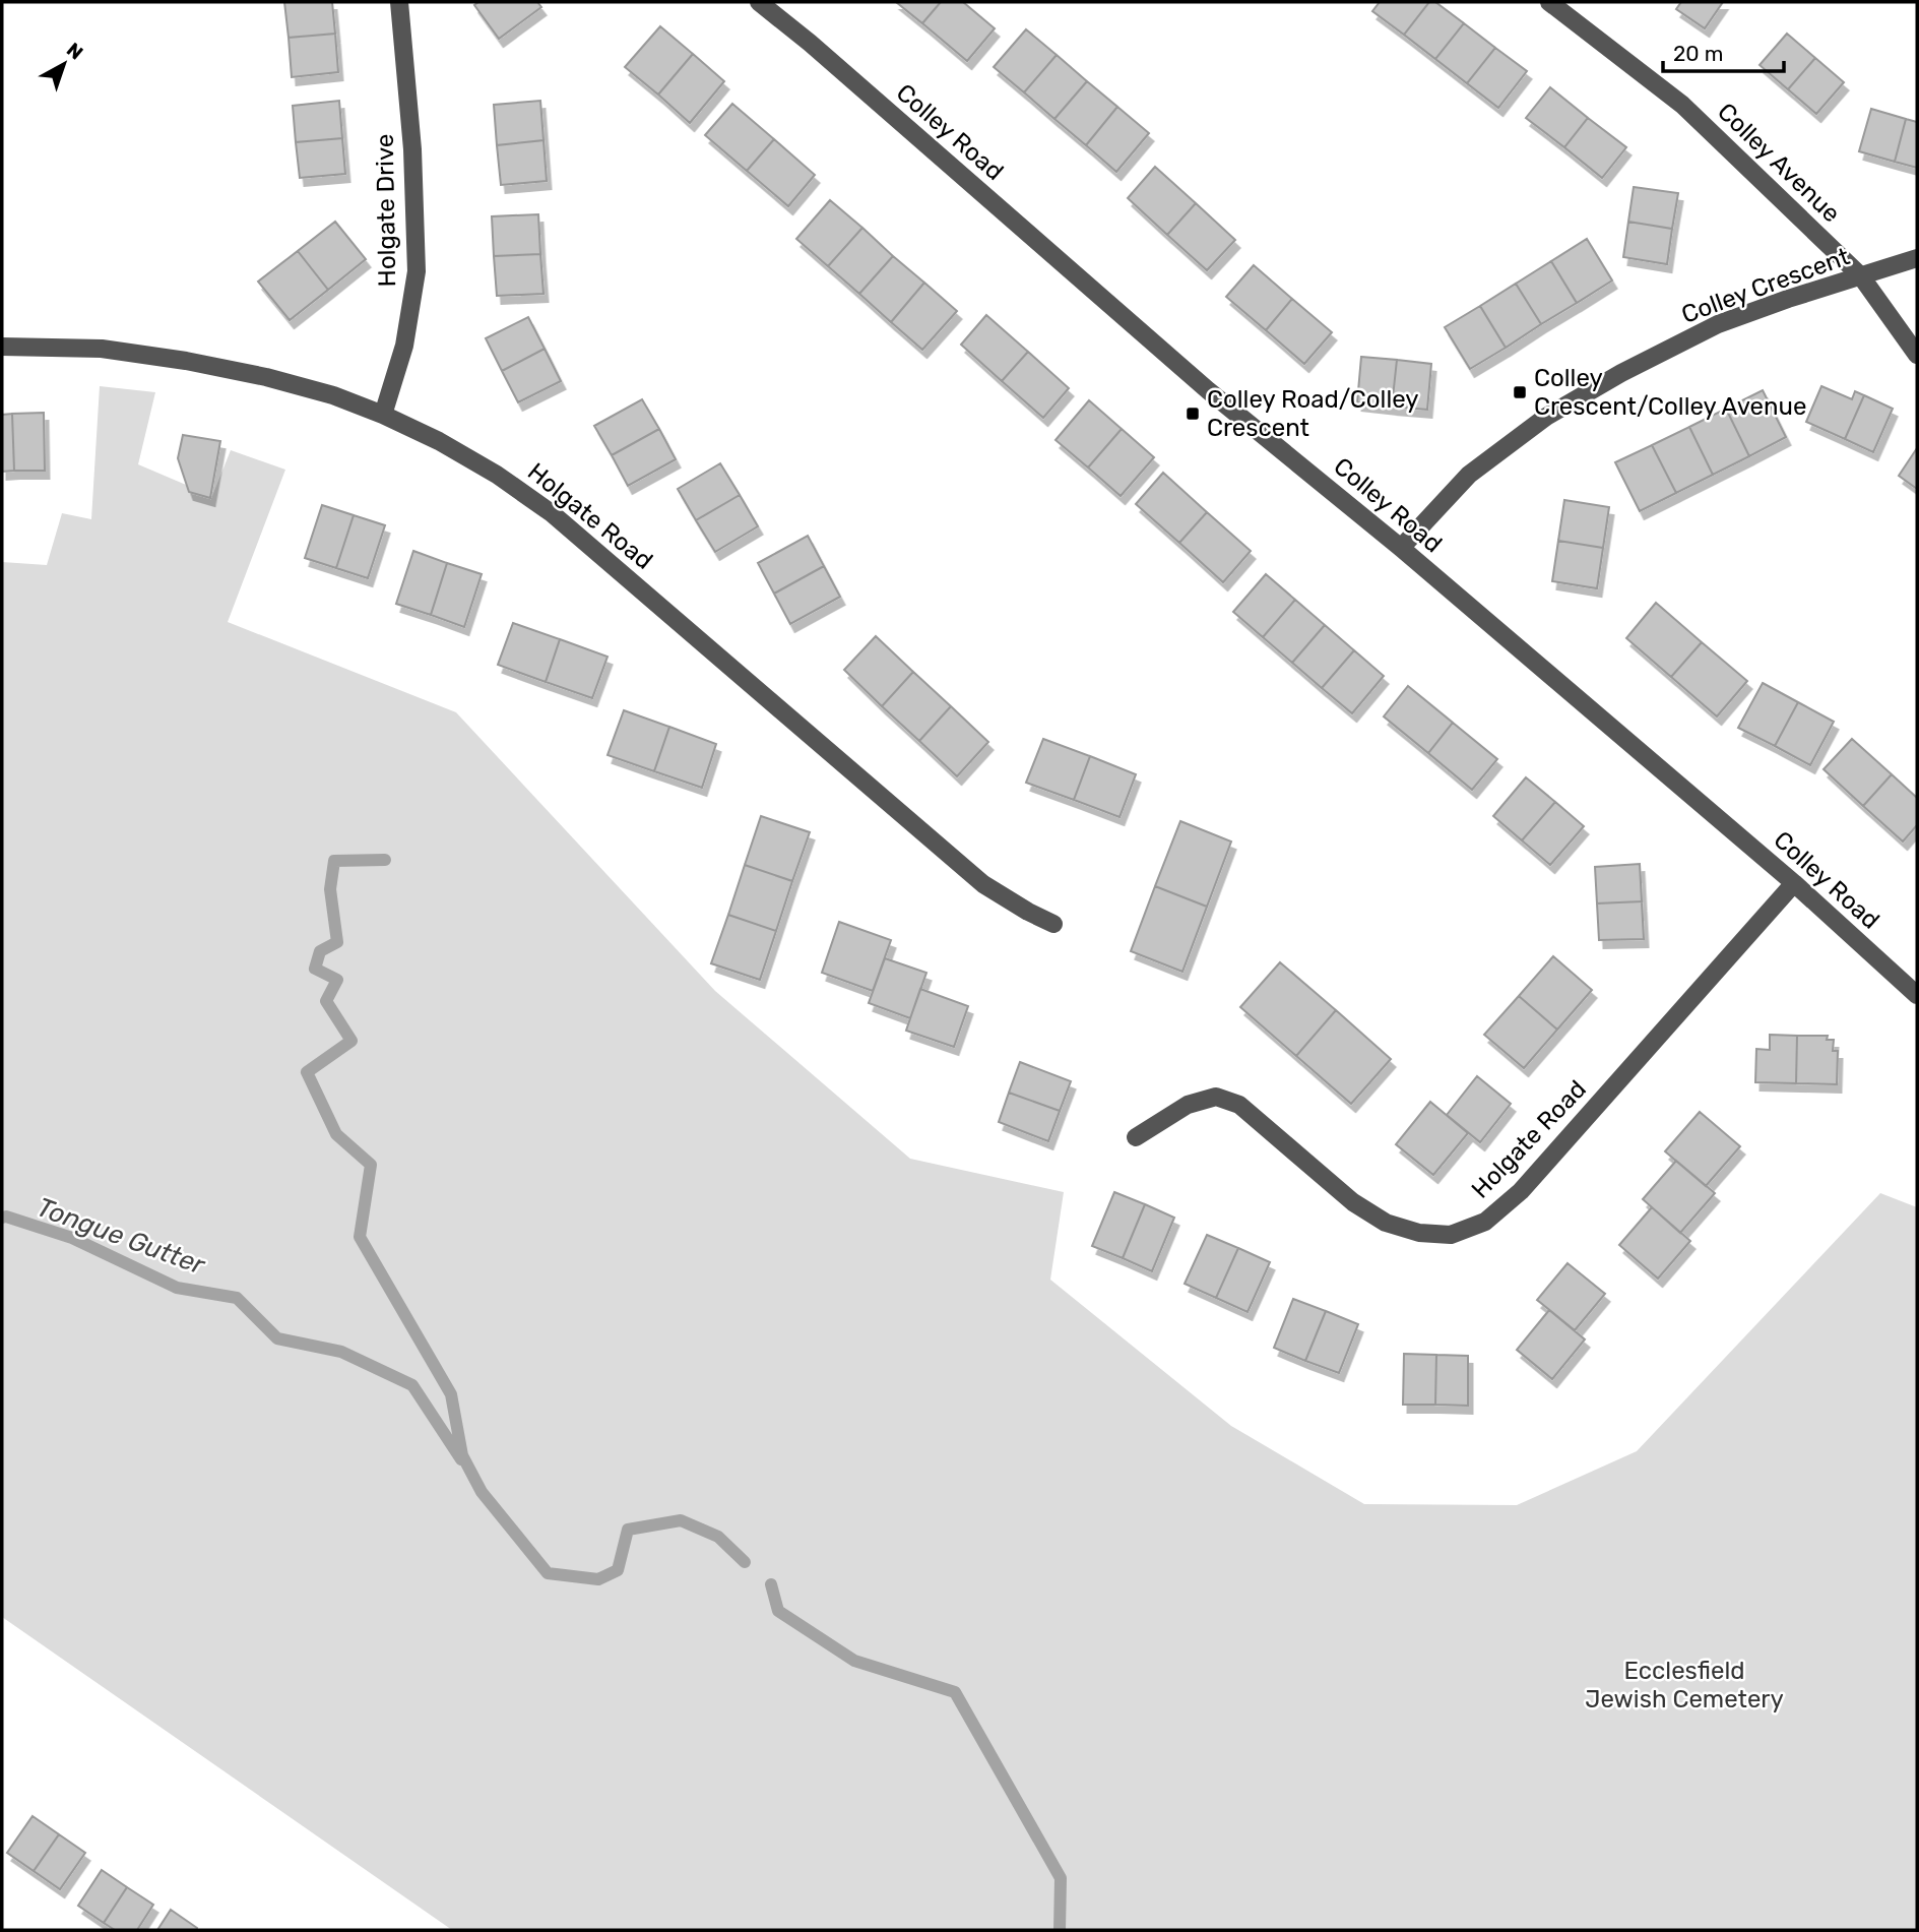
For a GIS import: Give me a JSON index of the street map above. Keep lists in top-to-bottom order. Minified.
{"streets":{"street":["Colley Road","Colley Avenue","Holgate Drive","Colley Crescent","Holgate Road"]},"crossings":[["Colley Road","Colley Crescent"],["Colley Road","Holgate Road"],["Colley Avenue","Colley Crescent"],["Holgate Drive","Holgate Road"]],"water":["Tongue Gutter"],"parks":["Ecclesfield Jewish Cemetery"],"places":{"transit":["Colley Crescent/Colley Avenue","Colley Road/Colley Crescent"]},"scale_bar":"20 m","north":"top right"}
